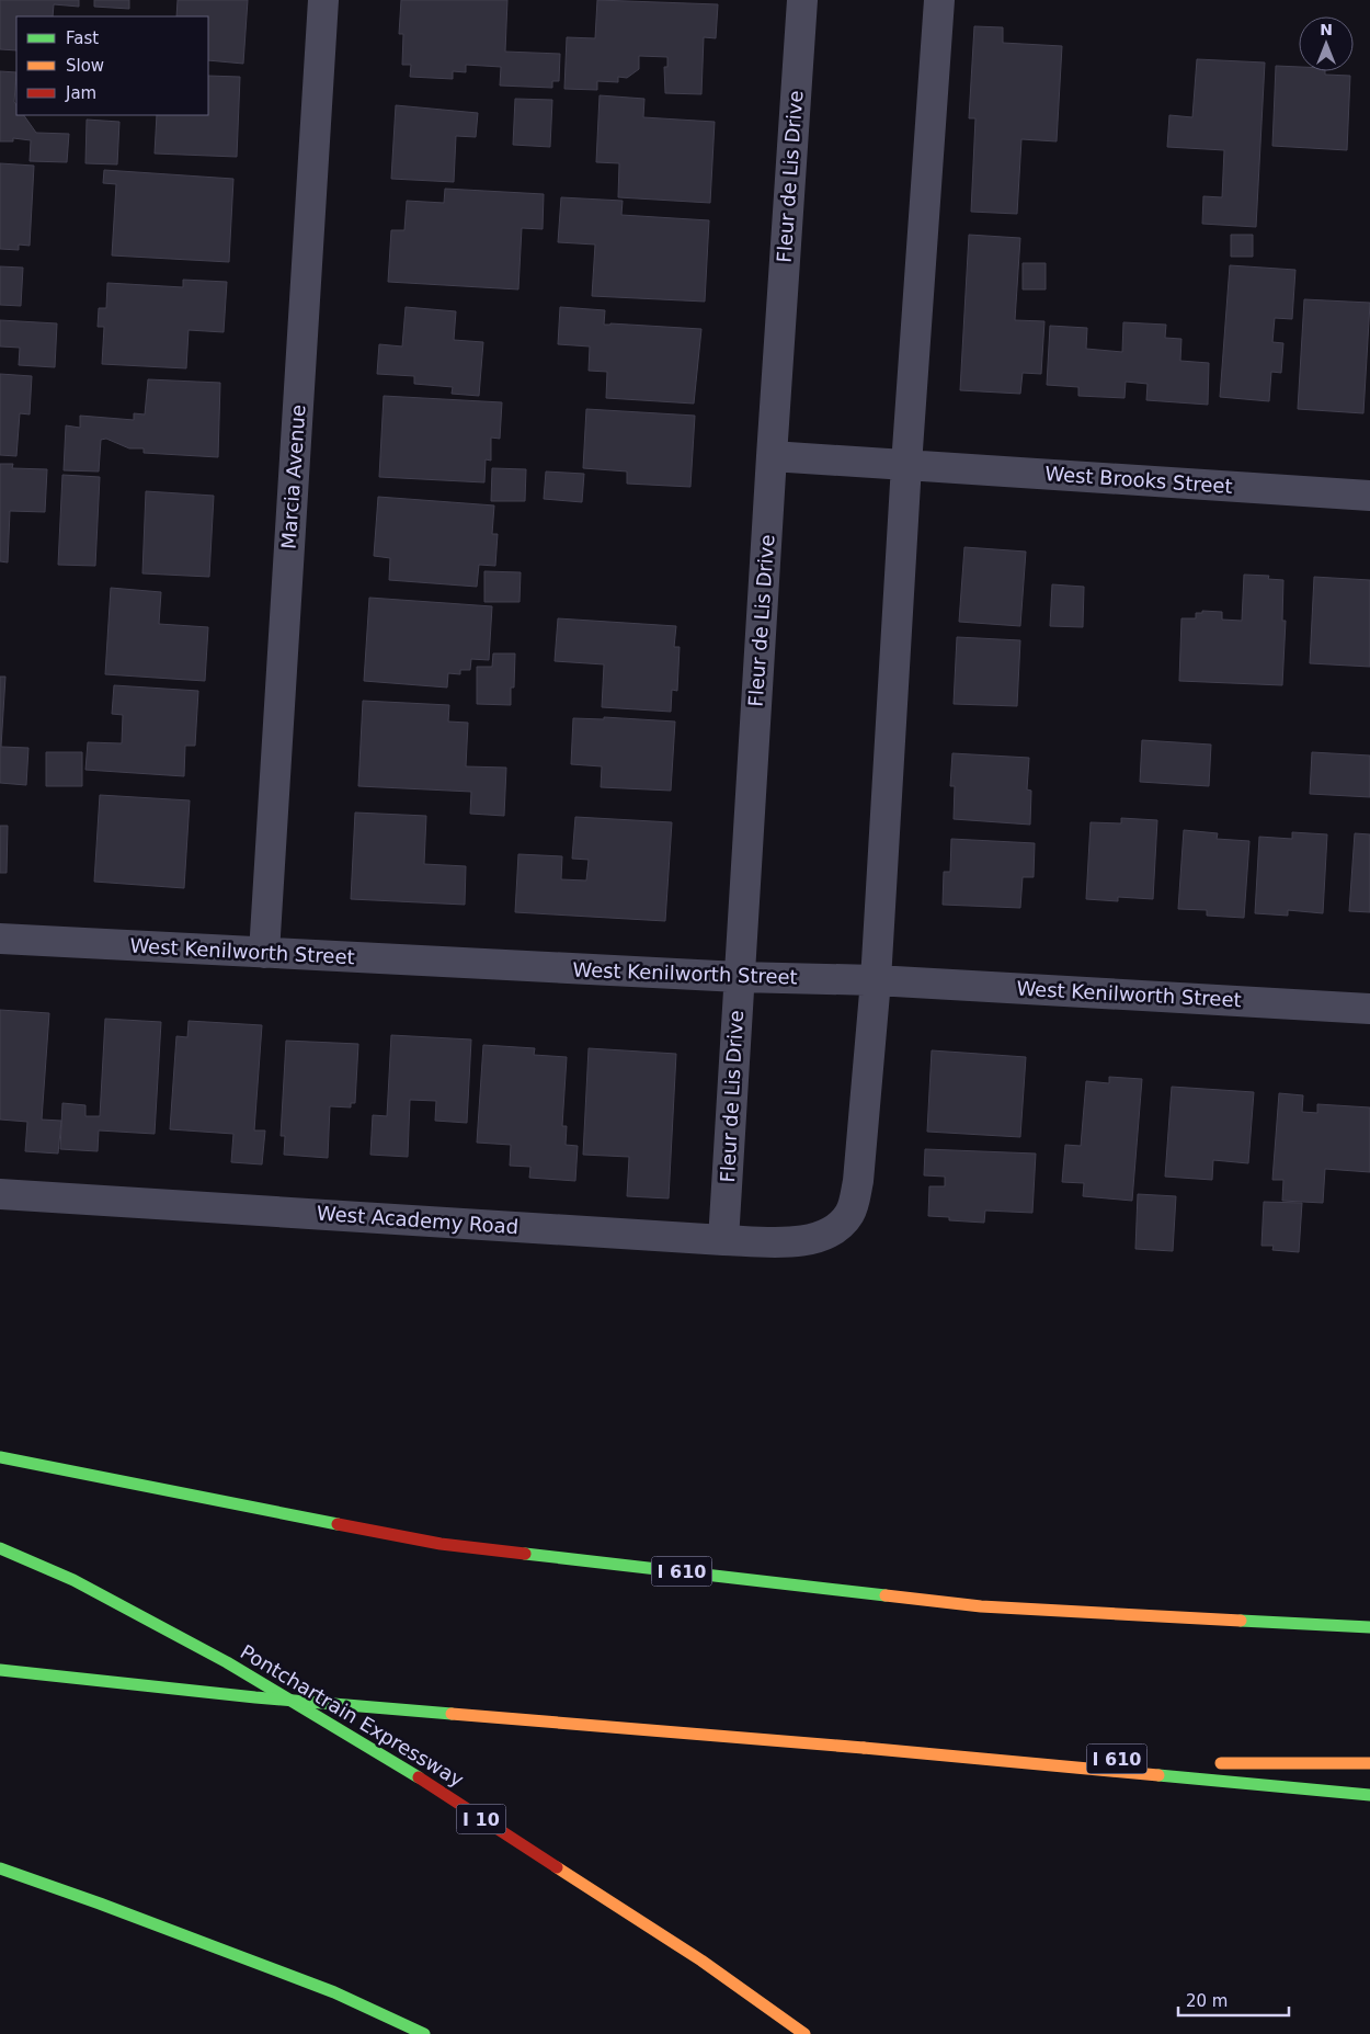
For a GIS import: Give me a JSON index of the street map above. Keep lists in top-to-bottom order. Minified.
{"streets":{"highway":["I 610","Pontchartrain Expressway","I 10"],"street":["Fleur de Lis Drive","Marcia Avenue","West Brooks Street","West Kenilworth Street","West Academy Road"]},"crossings":[["Fleur de Lis Drive","West Brooks Street"],["Fleur de Lis Drive","West Kenilworth Street"],["Fleur de Lis Drive","West Academy Road"],["Marcia Avenue","West Kenilworth Street"],["West Kenilworth Street","West Academy Road"]],"legend":["Fast","Slow","Jam"],"scale_bar":"20 m","north":"top"}
